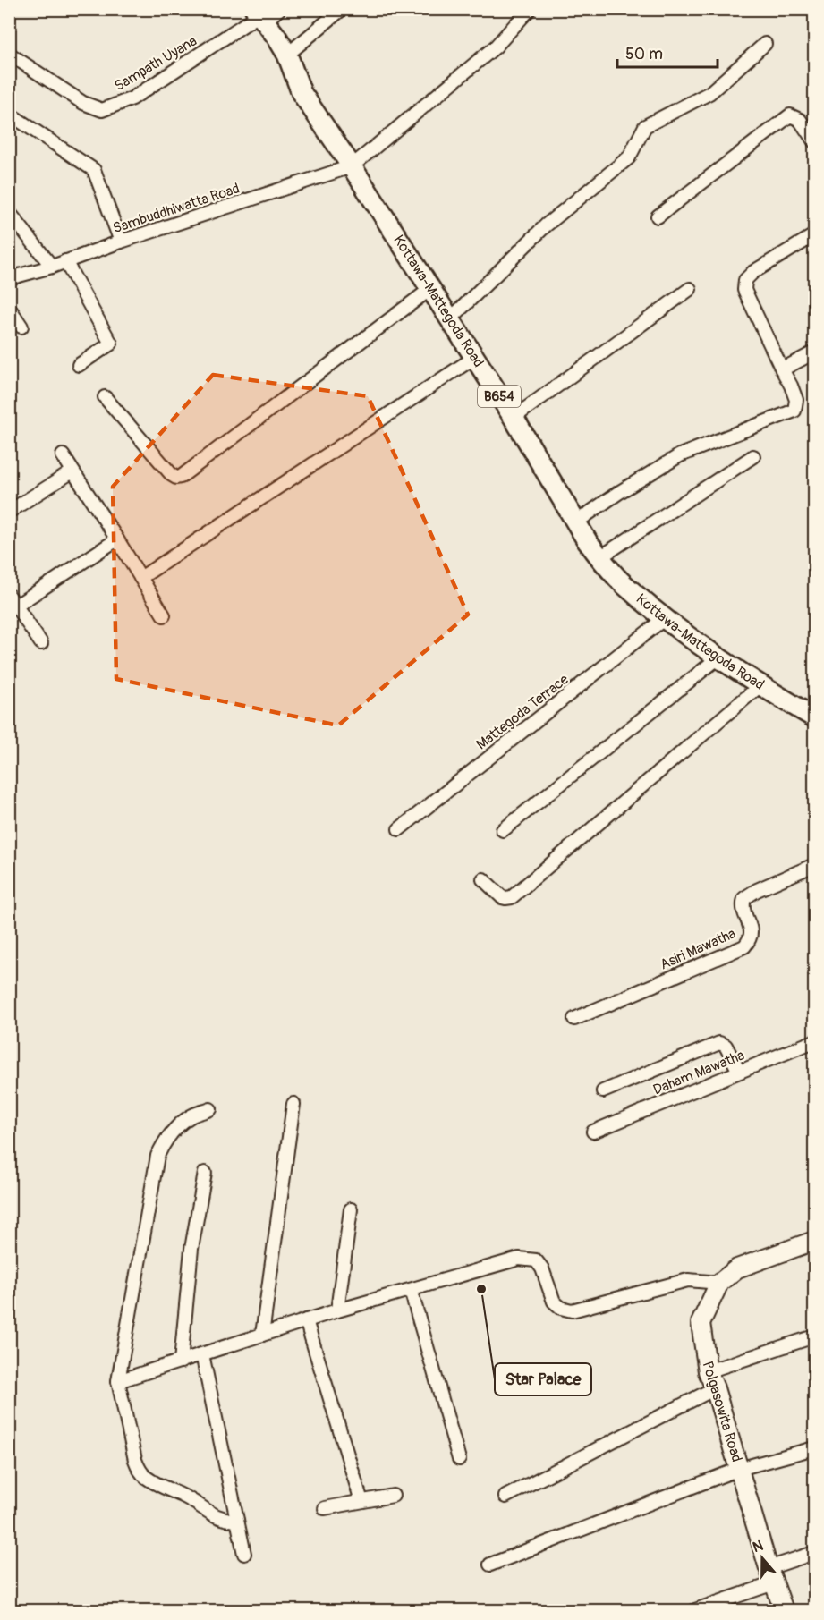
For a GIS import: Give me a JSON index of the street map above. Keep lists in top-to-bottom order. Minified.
{"streets":{"main road":["Kottawa-Mattegoda Road","B654"],"street":["Sampath Uyana","Sambuddhiwatta Road","Mattegoda Terrace","Asiri Mawatha","Daham Mawatha","Polgasowita Road"]},"crossings":[["Sampath Uyana","Kottawa-Mattegoda Road"],["Sambuddhiwatta Road","Kottawa-Mattegoda Road"],["Kottawa-Mattegoda Road","Mattegoda Terrace"]],"places":["Star Palace"],"scale_bar":"50 m","north":"top"}
